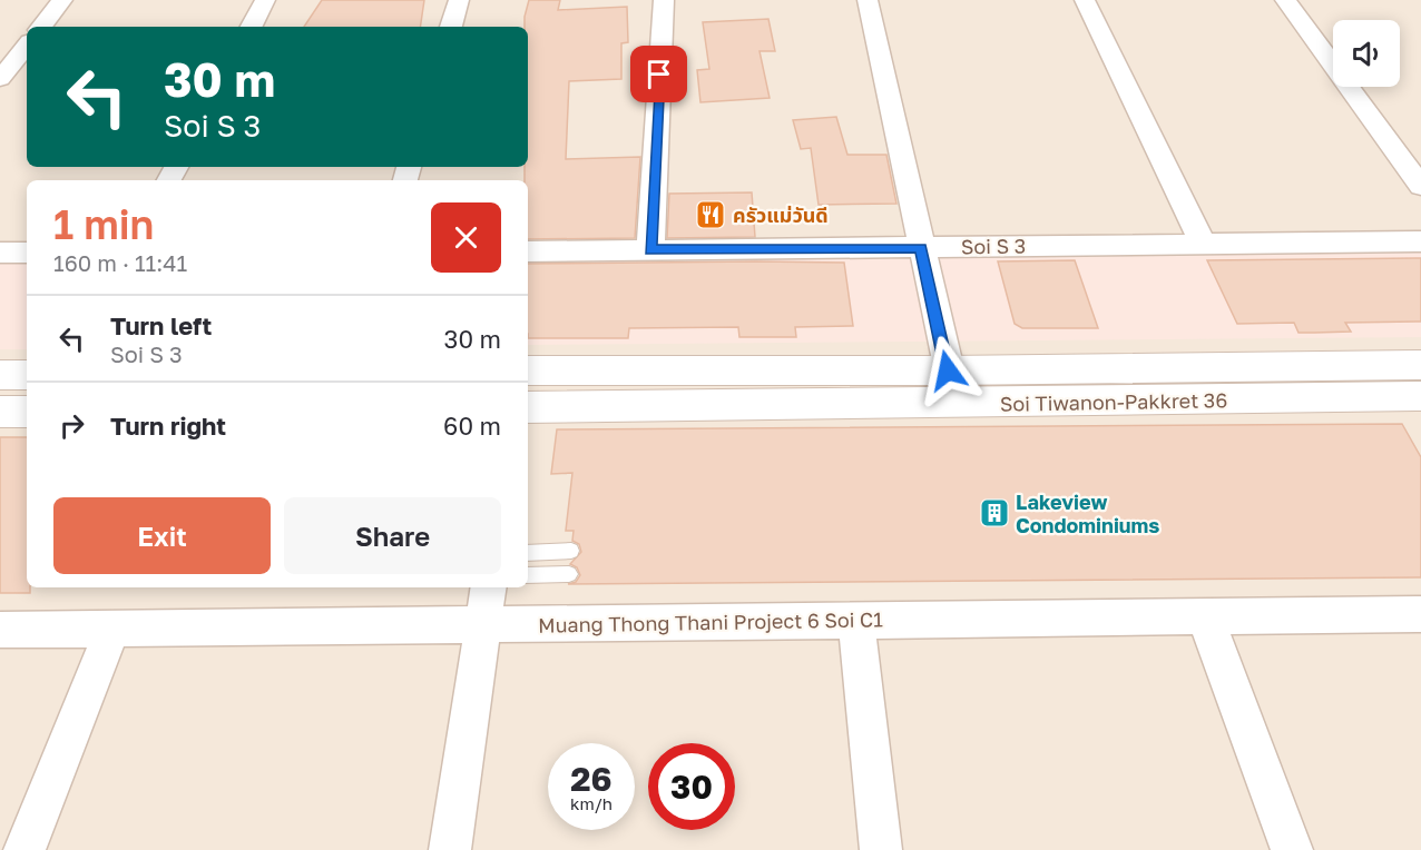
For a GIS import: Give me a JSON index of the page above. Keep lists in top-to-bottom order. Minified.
{"streets":{"street":["Soi S 3","Soi Tiwanon-Pakkret 36","Muang Thong Thani Project 6 Soi C1"]},"places":{"restaurant":["ครัวแม่วันดี"],"building":["Lakeview Condominiums"]},"page":{"turn":["30 m","Soi S 3"],"heading":["1 min","160 m · 11:41"],"list":[{"name":"Turn left","note":"Soi S 3","value":"30 m"},{"name":"Turn right","value":"60 m"}],"buttons":["Exit","Share"],"speed":"26 km/h","limit":"30"}}
